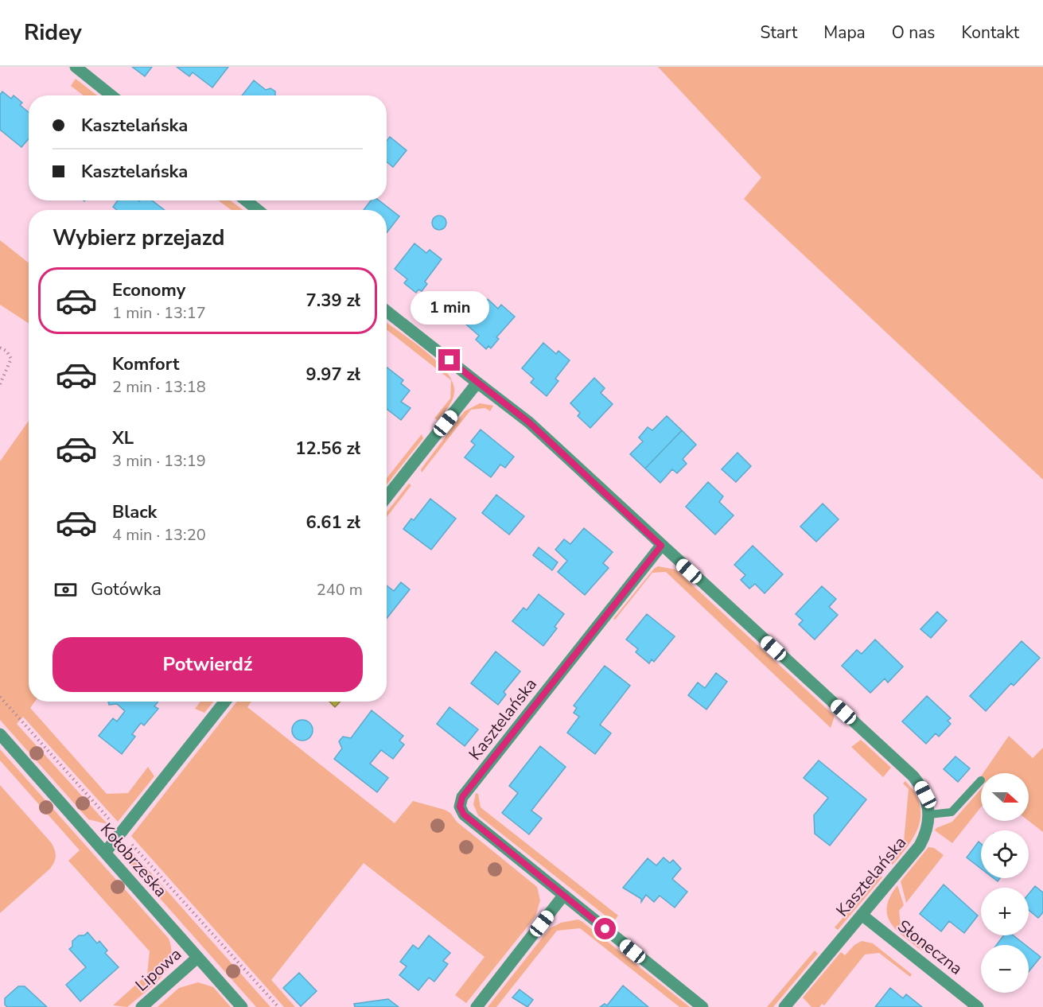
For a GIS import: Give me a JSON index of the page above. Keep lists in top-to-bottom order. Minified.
{"streets":{"street":["Kasztelańska","Kołobrzeska","Słoneczna","Lipowa"]},"crossings":[["Kasztelańska","Słoneczna"],["Kołobrzeska","Lipowa"]],"north":"right","page":{"header":"Ridey","nav":["Start","Mapa","O nas","Kontakt"],"banner":["Kasztelańska","Kasztelańska"],"heading":"Wybierz przejazd","list":[{"name":"Economy","note":"1 min · 13:17","value":"7.39 zł"},{"name":"Komfort","note":"2 min · 13:18","value":"9.97 zł"},{"name":"XL","note":"3 min · 13:19","value":"12.56 zł"},{"name":"Black","note":"4 min · 13:20","value":"6.61 zł"}],"bubble":"1 min","pay":["Gotówka","240 m"],"buttons":"Potwierdź","map_buttons":["+","−"]}}
